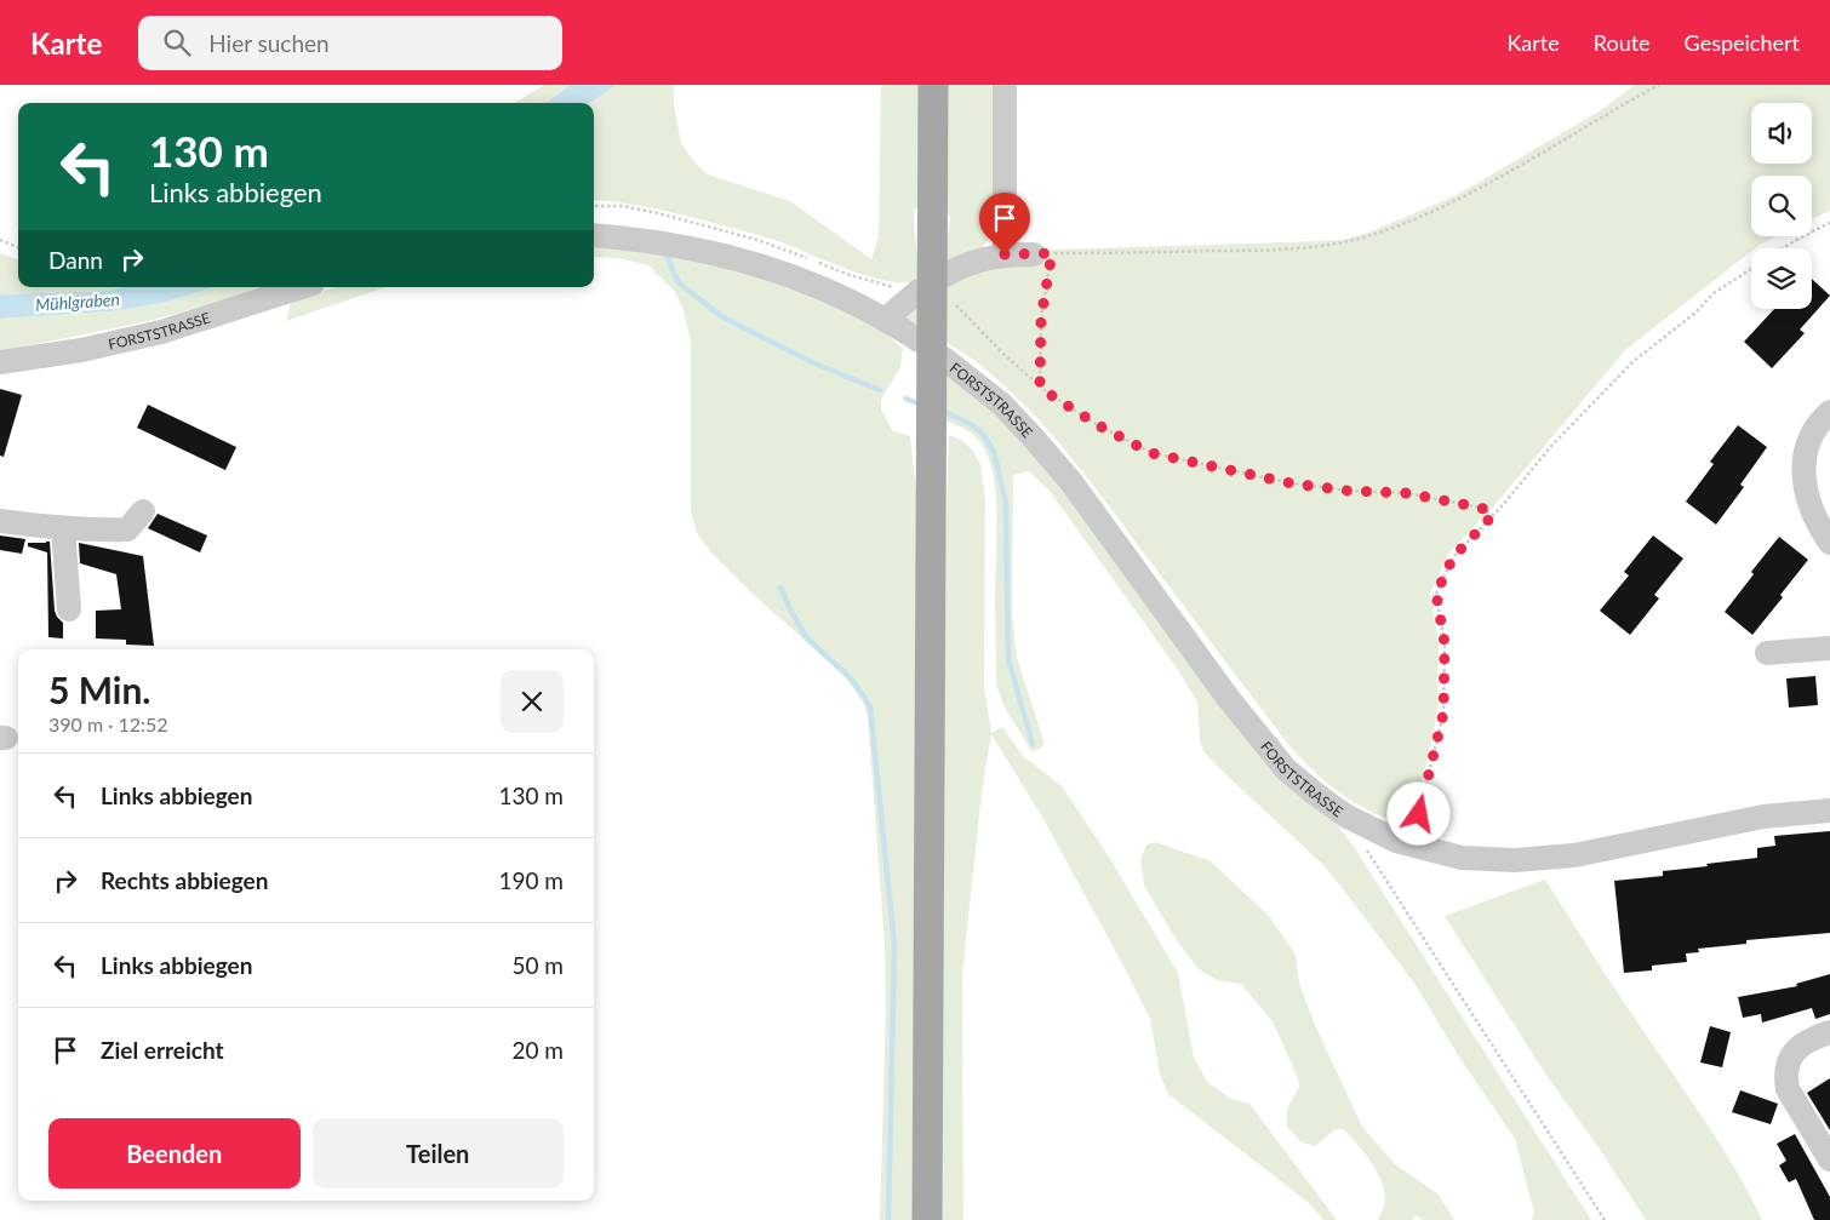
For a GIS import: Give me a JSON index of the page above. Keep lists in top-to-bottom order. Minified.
{"streets":{"street":["FORSTSTRASSE"]},"water":["Mühlgraben"],"page":{"header":"Karte","search":"Hier suchen","nav":["Karte","Route","Gespeichert"],"turn":["130 m","Links abbiegen"],"then":"Dann","heading":["5 Min.","390 m · 12:52"],"list":[{"name":"Links abbiegen","value":"130 m"},{"name":"Rechts abbiegen","value":"190 m"},{"name":"Links abbiegen","value":"50 m"},{"name":"Ziel erreicht","value":"20 m"}],"buttons":["Beenden","Teilen"]}}
